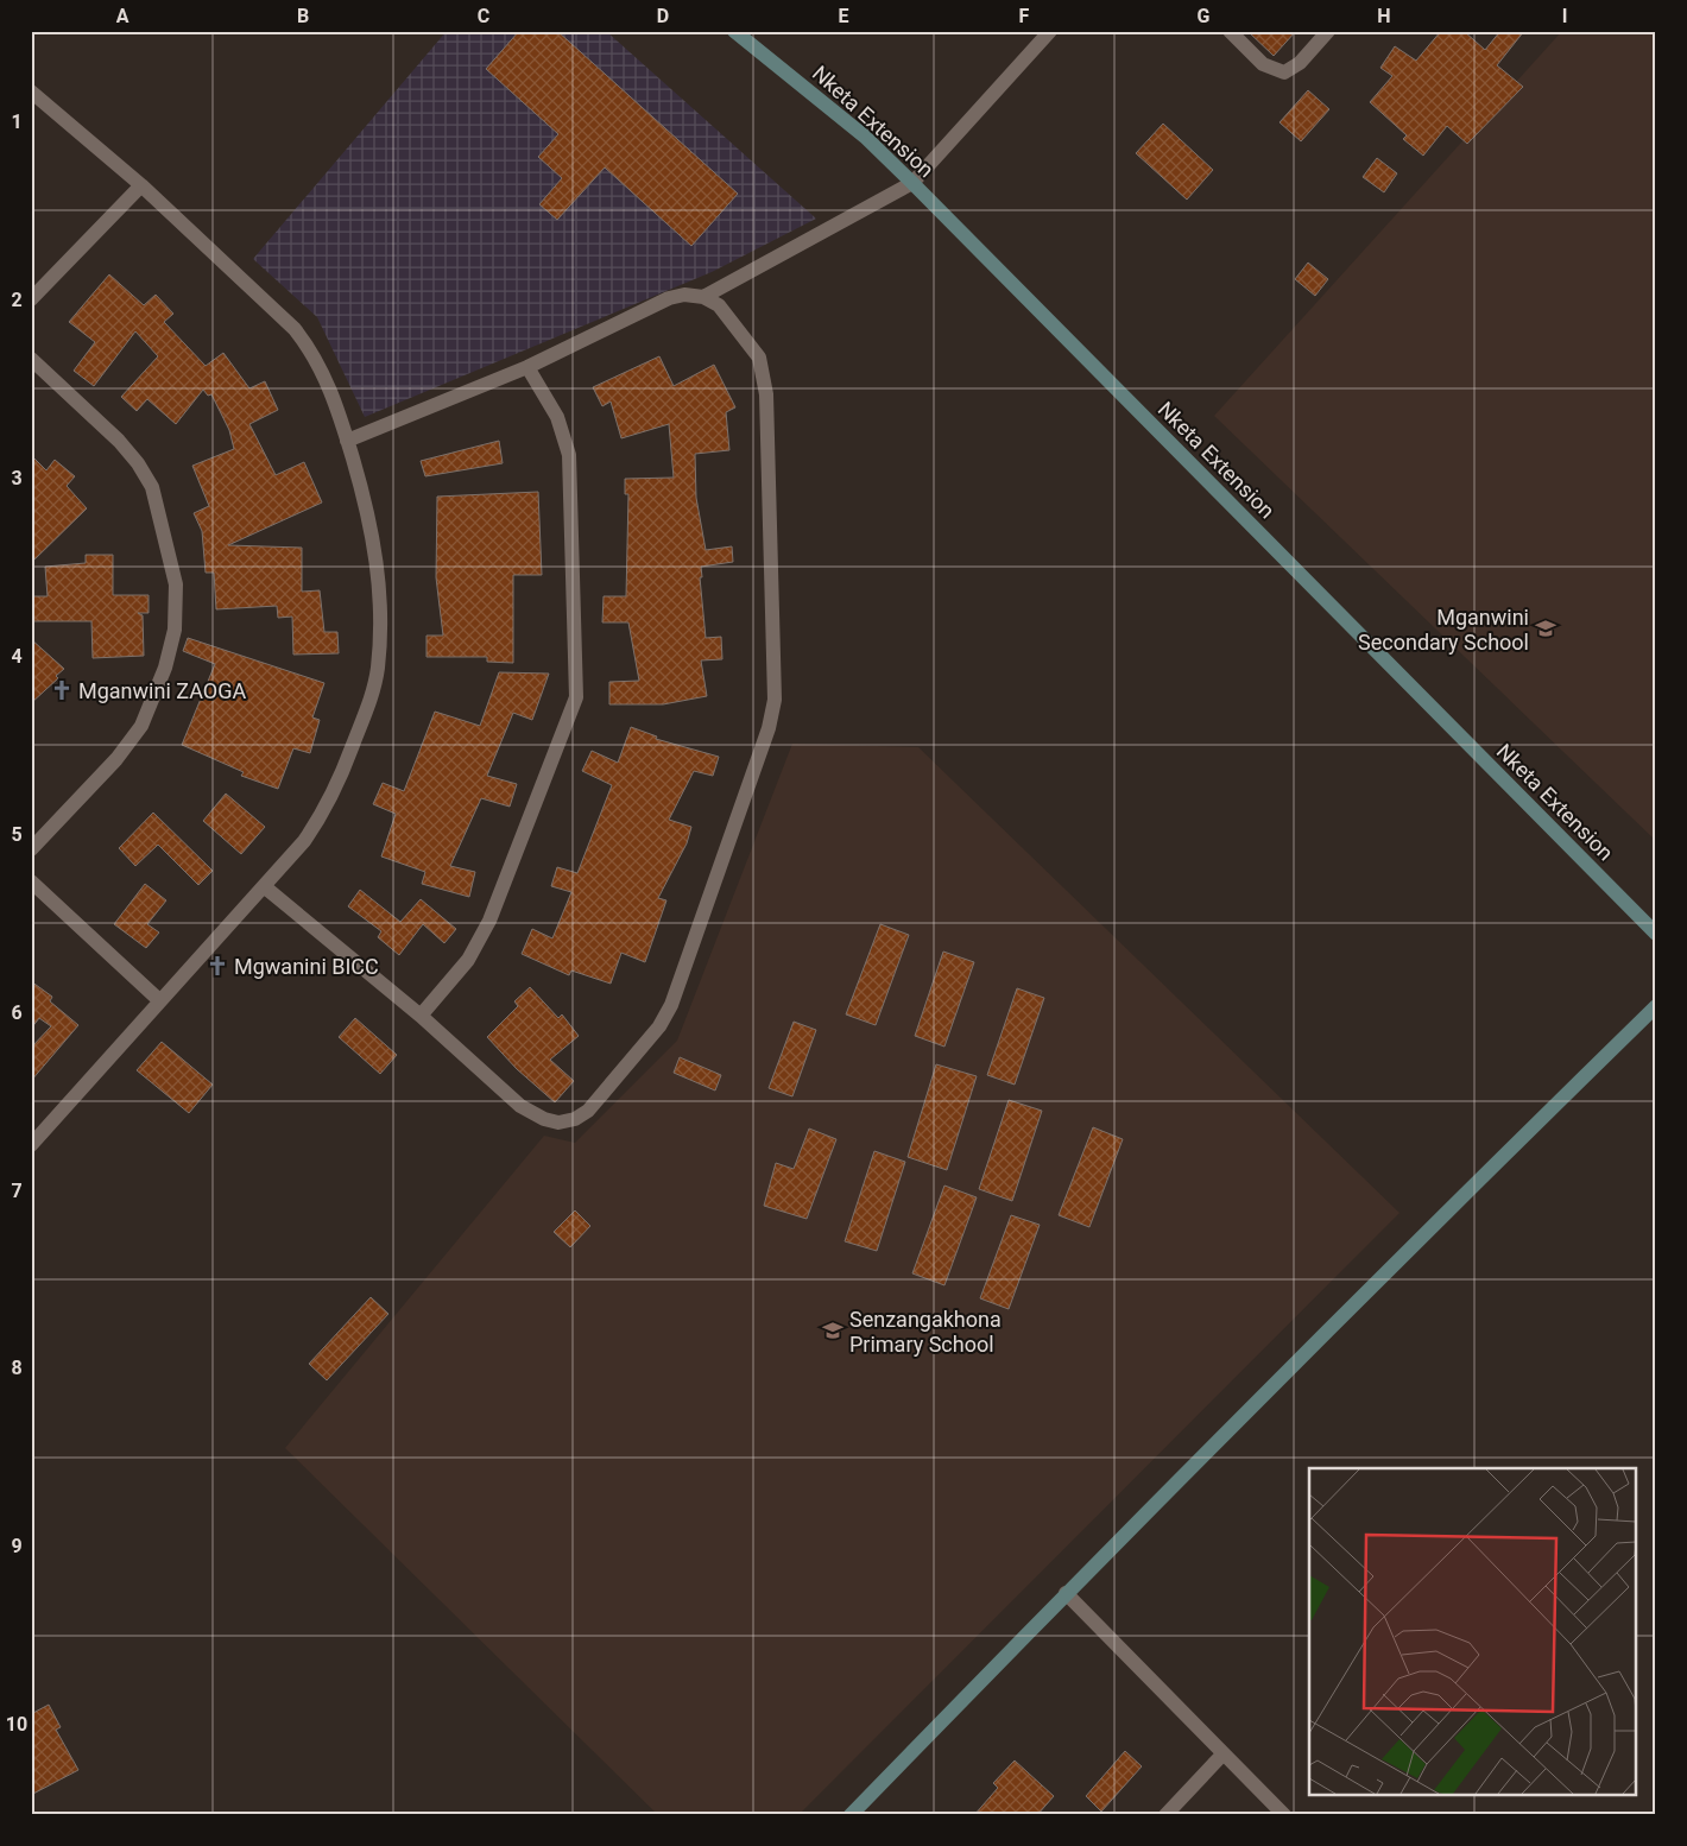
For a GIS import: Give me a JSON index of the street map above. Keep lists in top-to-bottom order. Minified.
{"streets":{"street":["Nketa Extension"]},"places":{"school or university":["Mganwini Secondary School","Senzangakhona Primary School"],"church":["Mganwini ZAOGA","Mgwanini BICC"]},"grid":{"columns":["A","B","C","D","E","F","G","H","I"],"rows":["1","2","3","4","5","6","7","8","9","10"]}}
